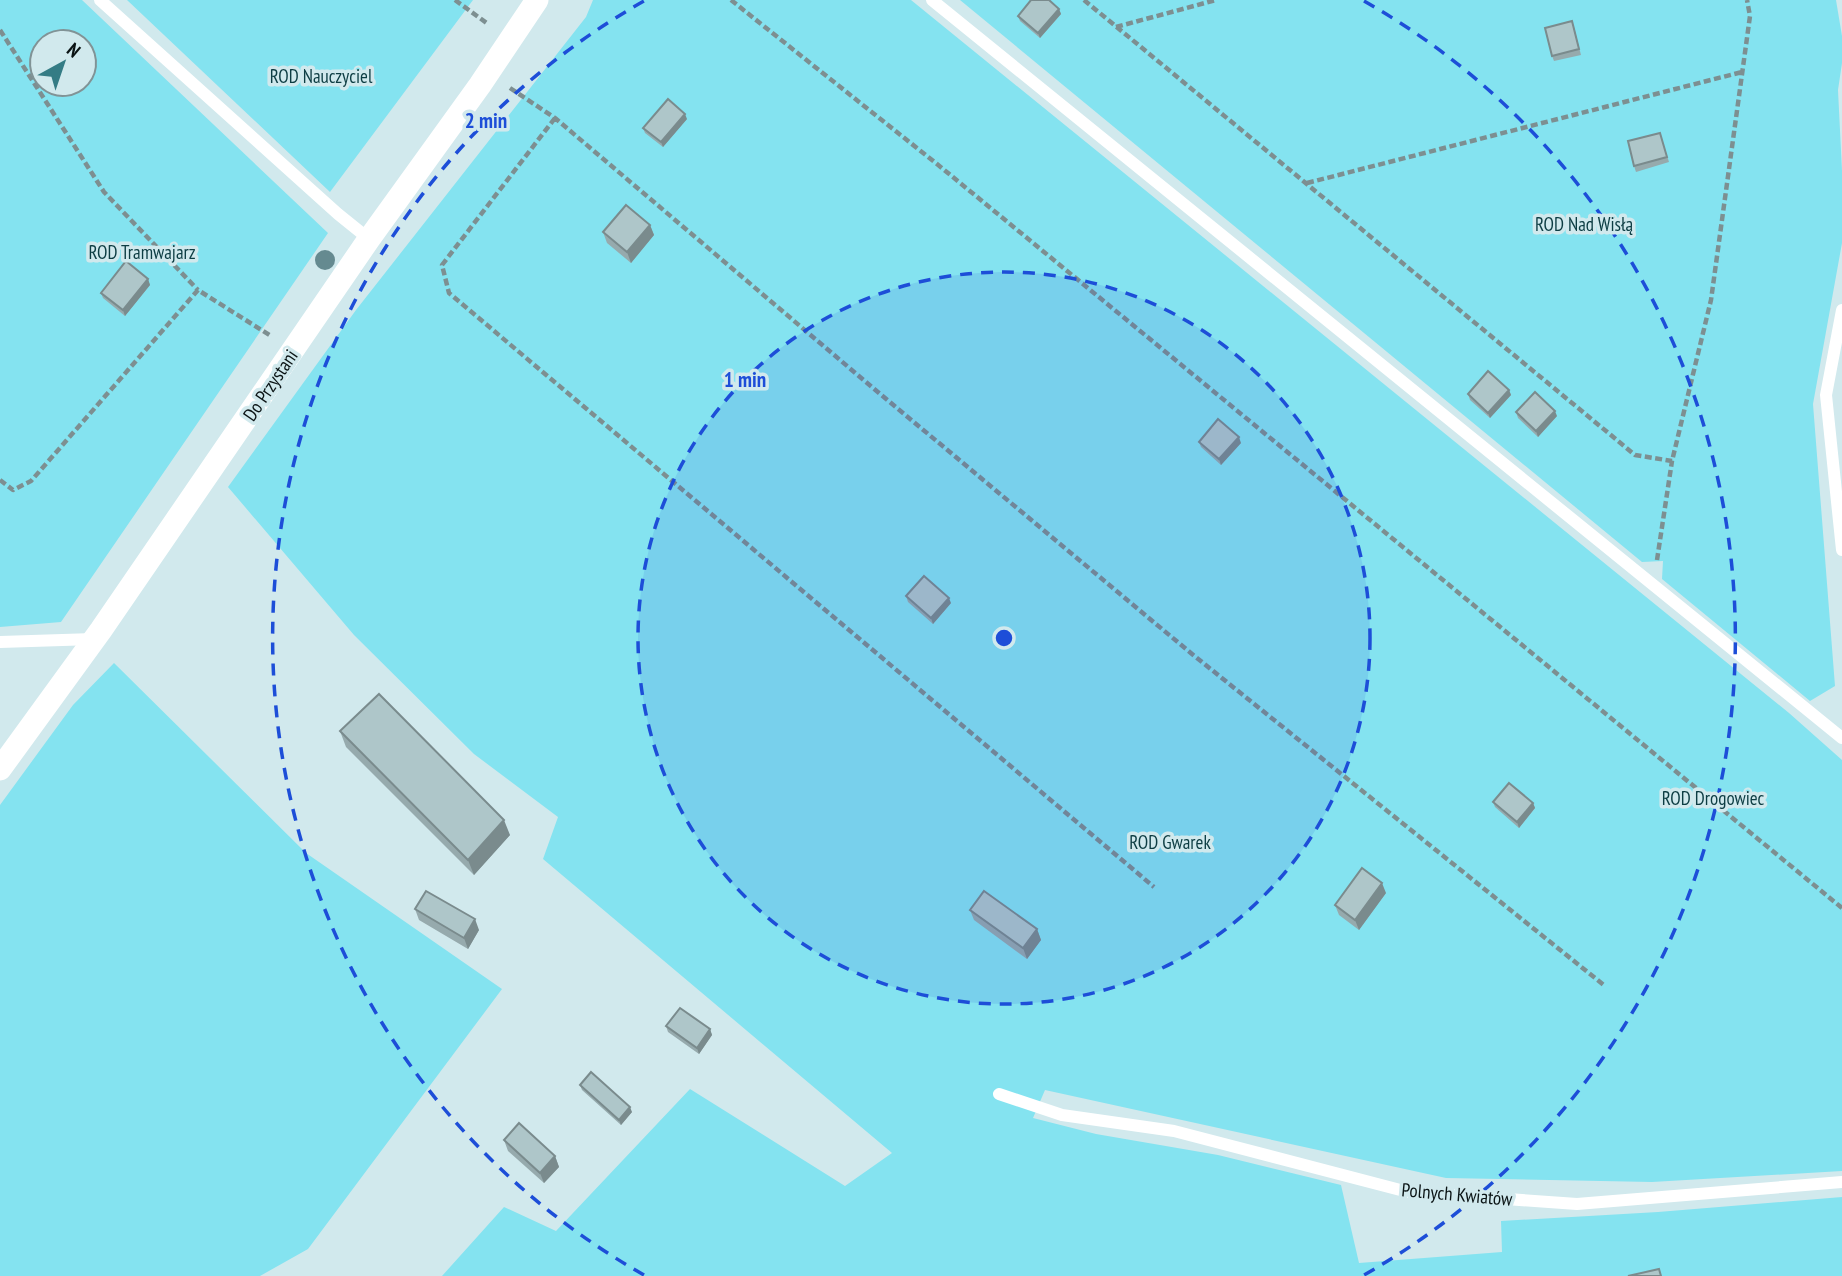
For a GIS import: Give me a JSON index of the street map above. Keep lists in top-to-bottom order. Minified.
{"streets":{"street":["Do Przystani"],"lane":["Polnych Kwiatów"]},"parks":["ROD Nauczyciel","ROD Nad Wisłą","ROD Tramwajarz","ROD Drogowiec","ROD Gwarek"],"north":"top right","rings":["2 min","1 min"]}
